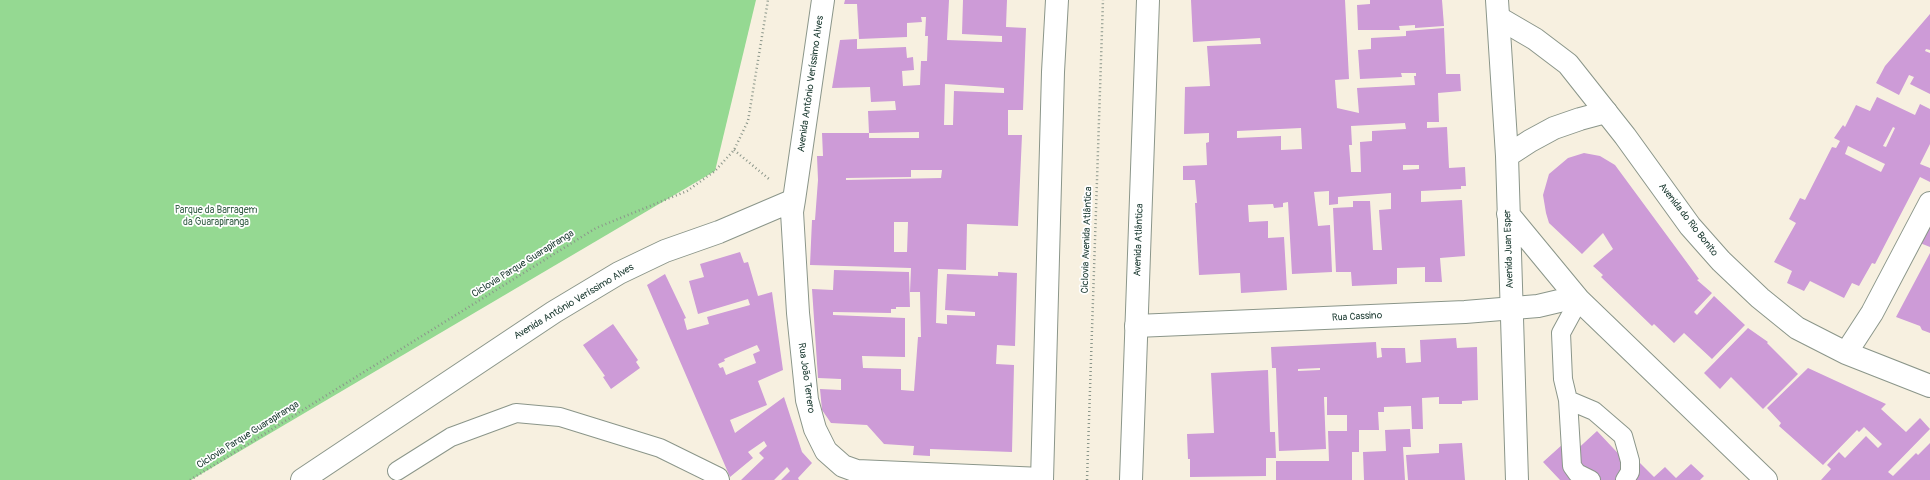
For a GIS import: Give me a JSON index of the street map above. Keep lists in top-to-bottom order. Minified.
{"streets":{"street":["Avenida Antônio Veríssimo Alves","Avenida do Rio Bonito","Avenida Atlântica","Avenida Juan Esper","Rua Cassino","Rua João Terrero"],"path":["Ciclovia Avenida Atlântica","Ciclovia Parque Guarapiranga"]},"crossings":[["Avenida Antônio Veríssimo Alves","Rua João Terrero"],["Avenida do Rio Bonito","Avenida Juan Esper"],["Avenida Atlântica","Rua Cassino"],["Avenida Juan Esper","Rua Cassino"]],"parks":["Parque da Barragem da Guarapiranga"]}
